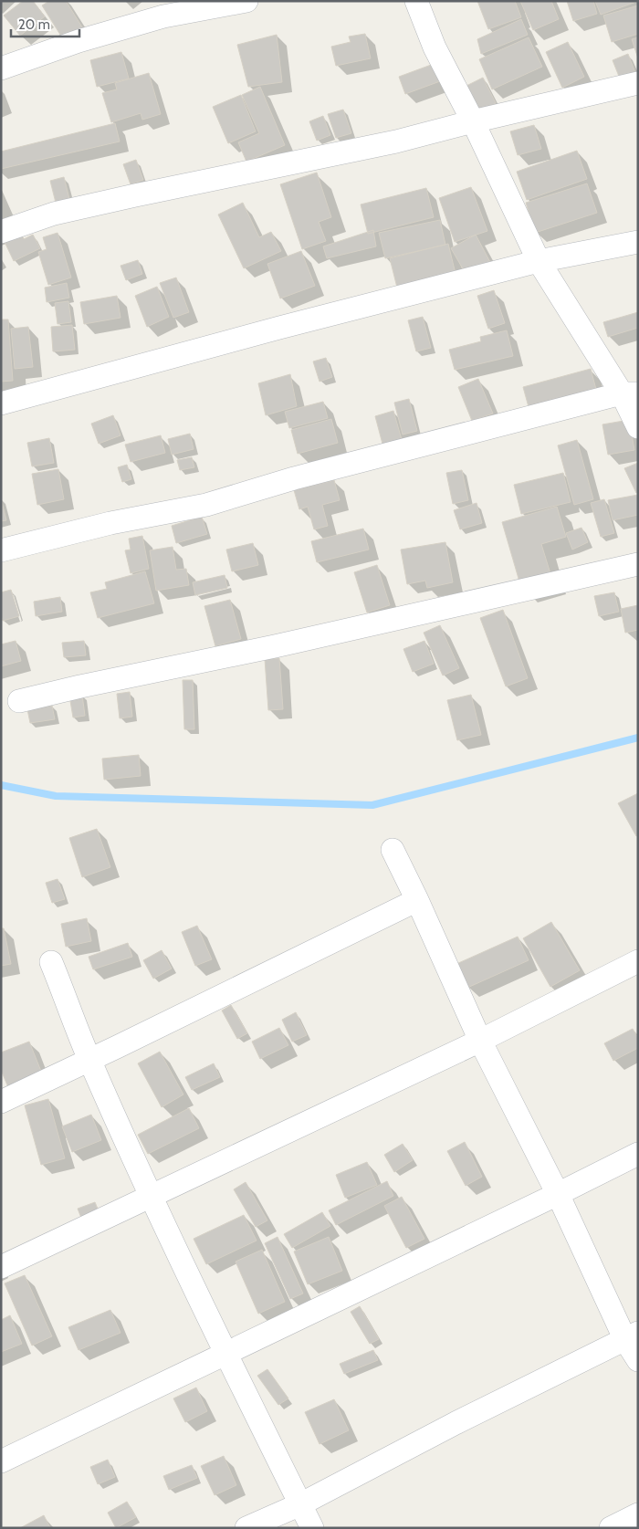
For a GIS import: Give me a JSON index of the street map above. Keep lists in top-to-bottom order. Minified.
{"scale_bar":"20 m"}
